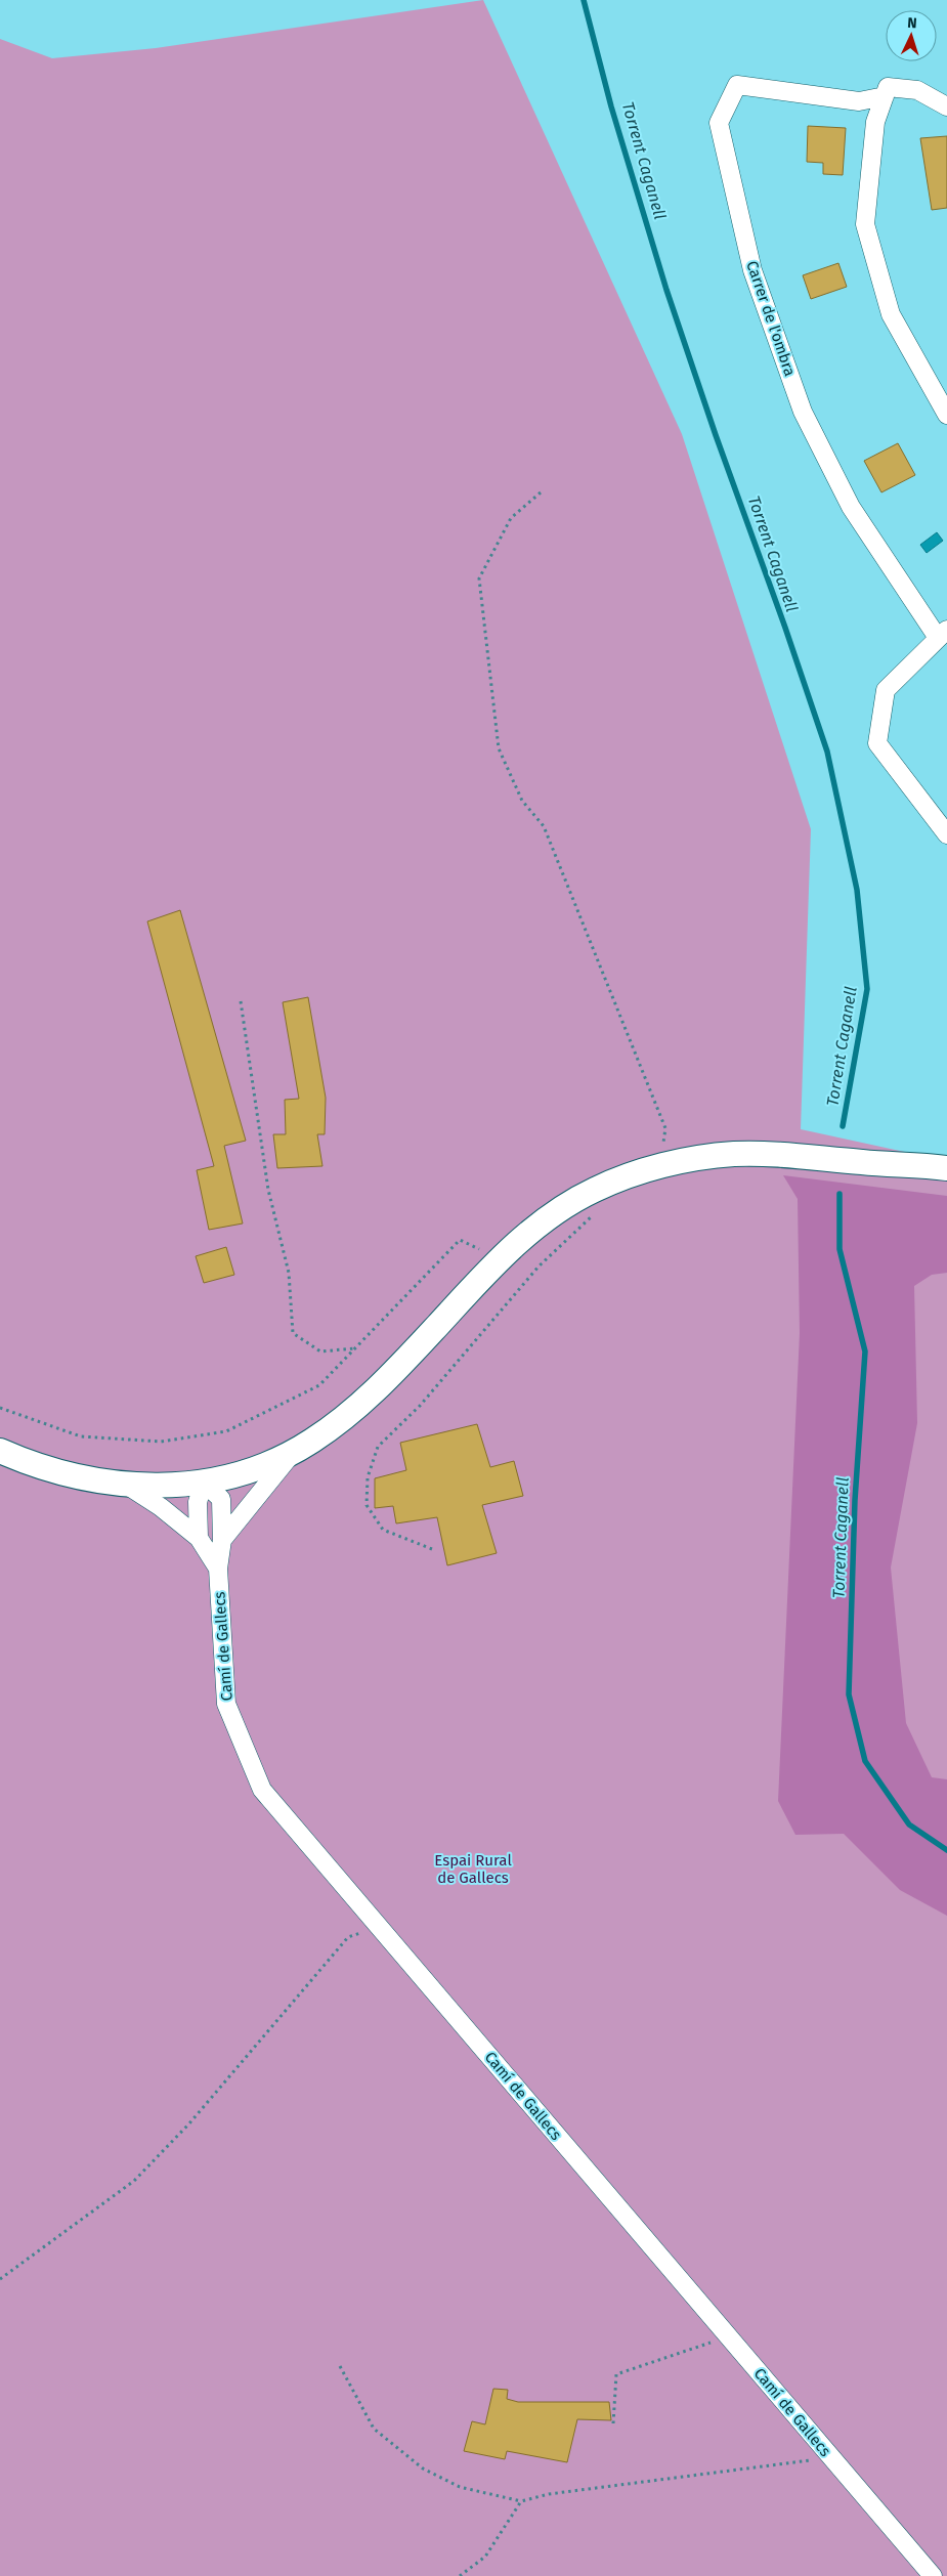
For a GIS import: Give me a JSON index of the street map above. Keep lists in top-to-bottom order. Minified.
{"streets":{"street":["Carrer de l'ombra","Camí de Gallecs"]},"water":["Torrent Caganell"],"parks":["Espai Rural de Gallecs"],"north":"top"}
